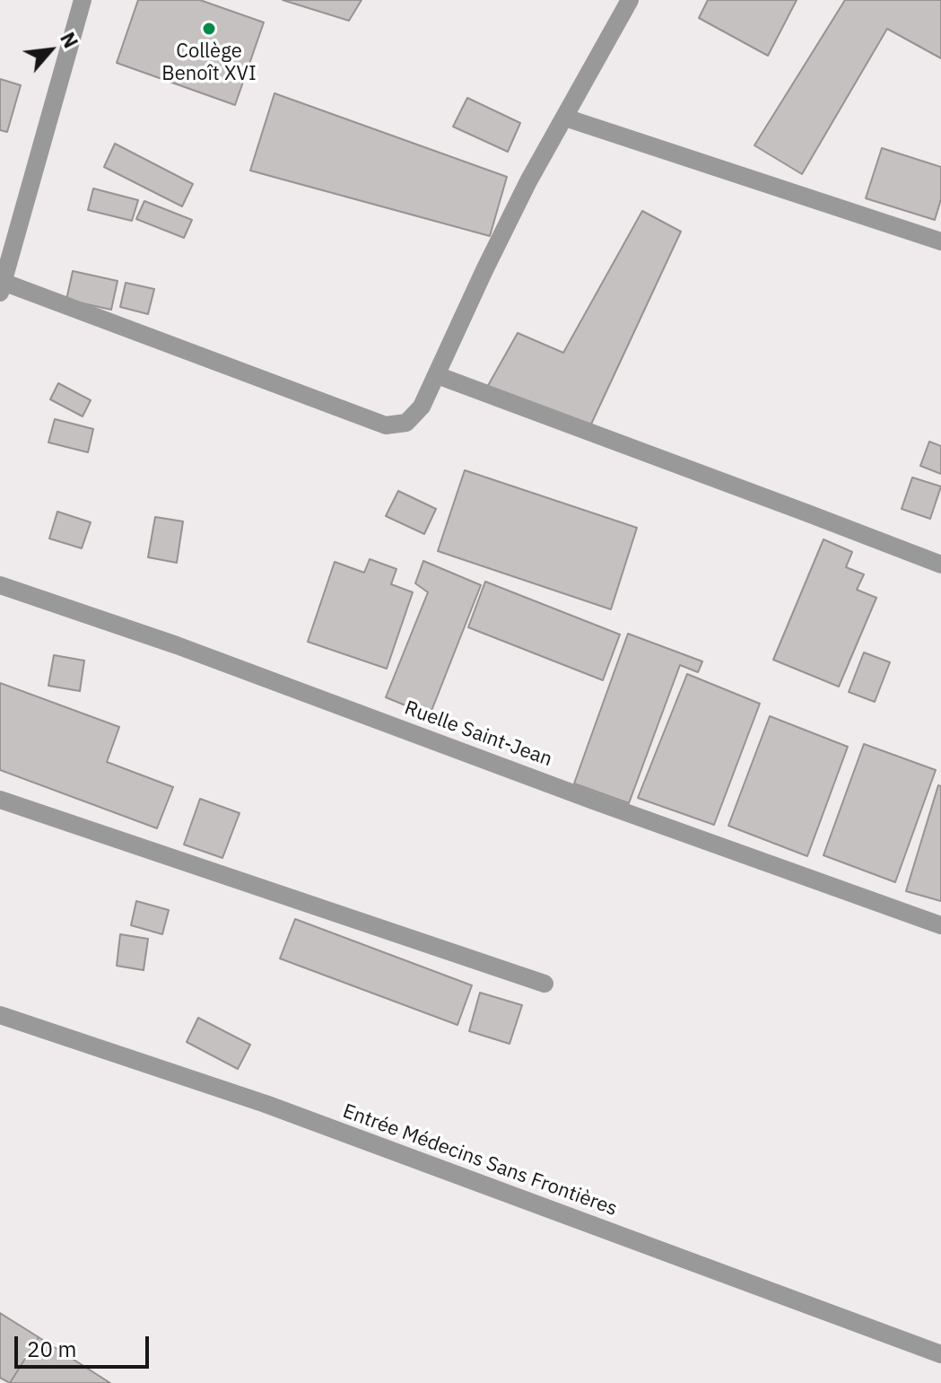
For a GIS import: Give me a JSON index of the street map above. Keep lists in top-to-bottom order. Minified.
{"streets":{"street":["Ruelle Saint-Jean","Entrée Médecins Sans Frontières"]},"places":["Collège Benoît XVI"],"scale_bar":"20 m","north":"top right"}
